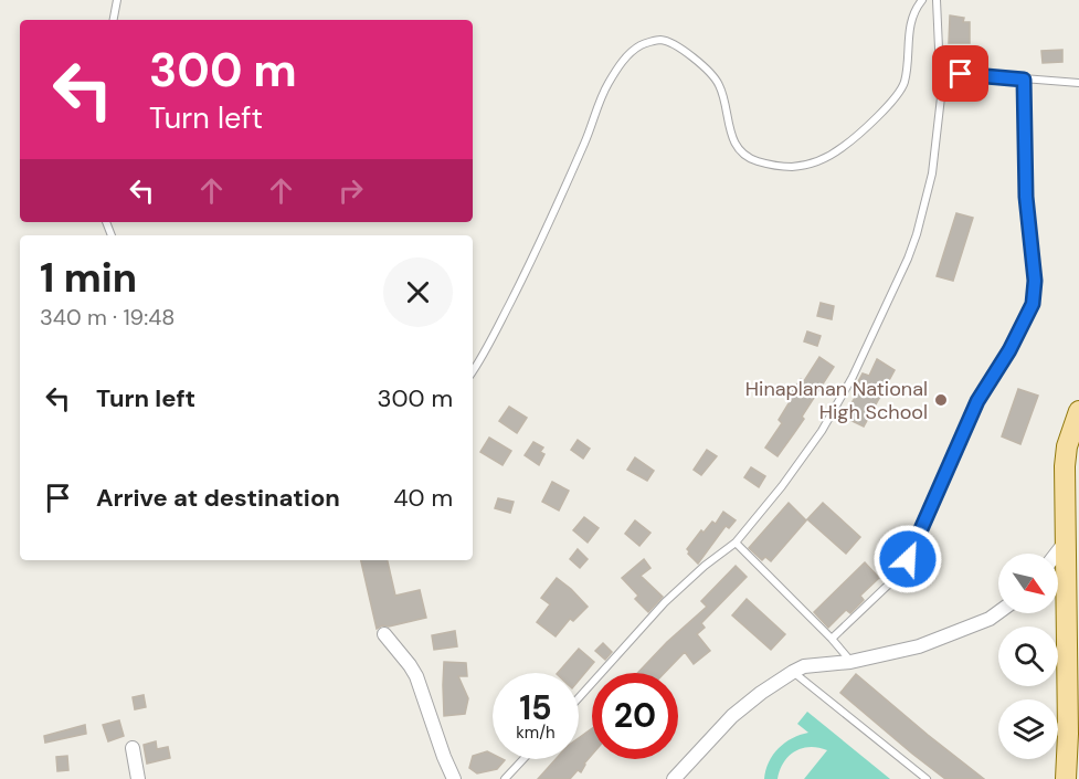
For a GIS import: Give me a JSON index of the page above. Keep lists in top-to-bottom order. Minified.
{"places":["Hinaplanan National High School"],"north":"bottom right","page":{"turn":["300 m","Turn left"],"heading":["1 min","340 m · 19:48"],"list":[{"name":"Turn left","value":"300 m"},{"name":"Arrive at destination","value":"40 m"}],"speed":"15 km/h","limit":"20"}}
